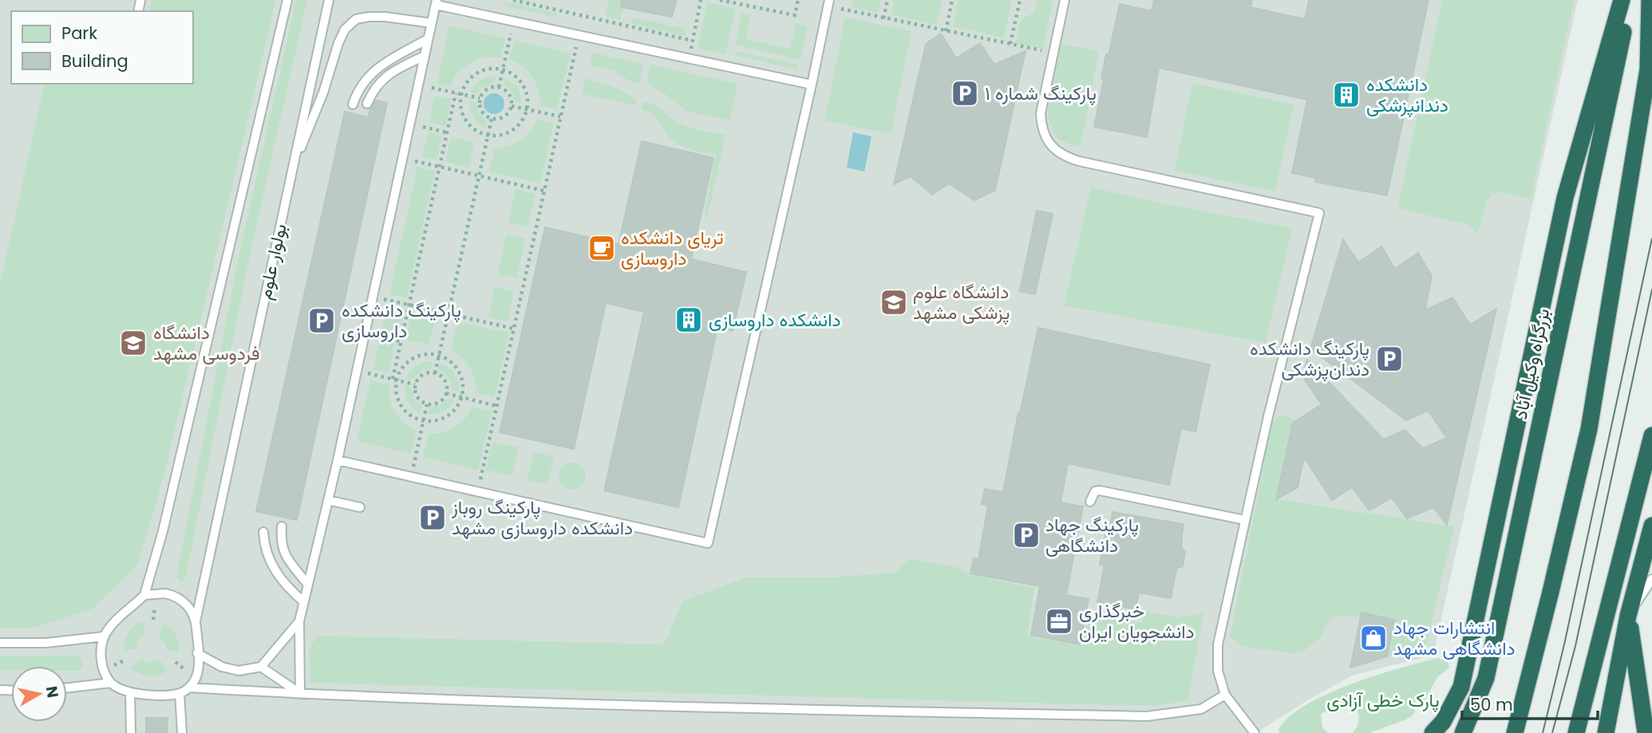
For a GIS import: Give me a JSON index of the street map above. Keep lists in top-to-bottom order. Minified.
{"streets":{"highway":["بزرگراه وکیل آباد"],"lane":["بولوار علوم"]},"parks":["پارک خطی آزادی"],"places":{"parking":["پارکینگ شماره ۱","پارکینگ دانشکده داروسازی","پارکینگ دانشکده دندان‌پزشکی","پارکینگ روباز دانشکده داروسازی مشهد","پارکینگ جهاد دانشگاهی"],"building":["دانشکده دندانپزشکی","دانشکده داروسازی"],"cafe":["تریای دانشکده داروسازی"],"school or university":["دانشگاه علوم پزشکی مشهد","دانشگاه فردوسی مشهد"],"office":["خبرگذاری دانشجویان ایران"],"shop":["انتشارات جهاد دانشگاهی مشهد"]},"legend":["Park","Building"],"scale_bar":"50 m","north":"right"}
